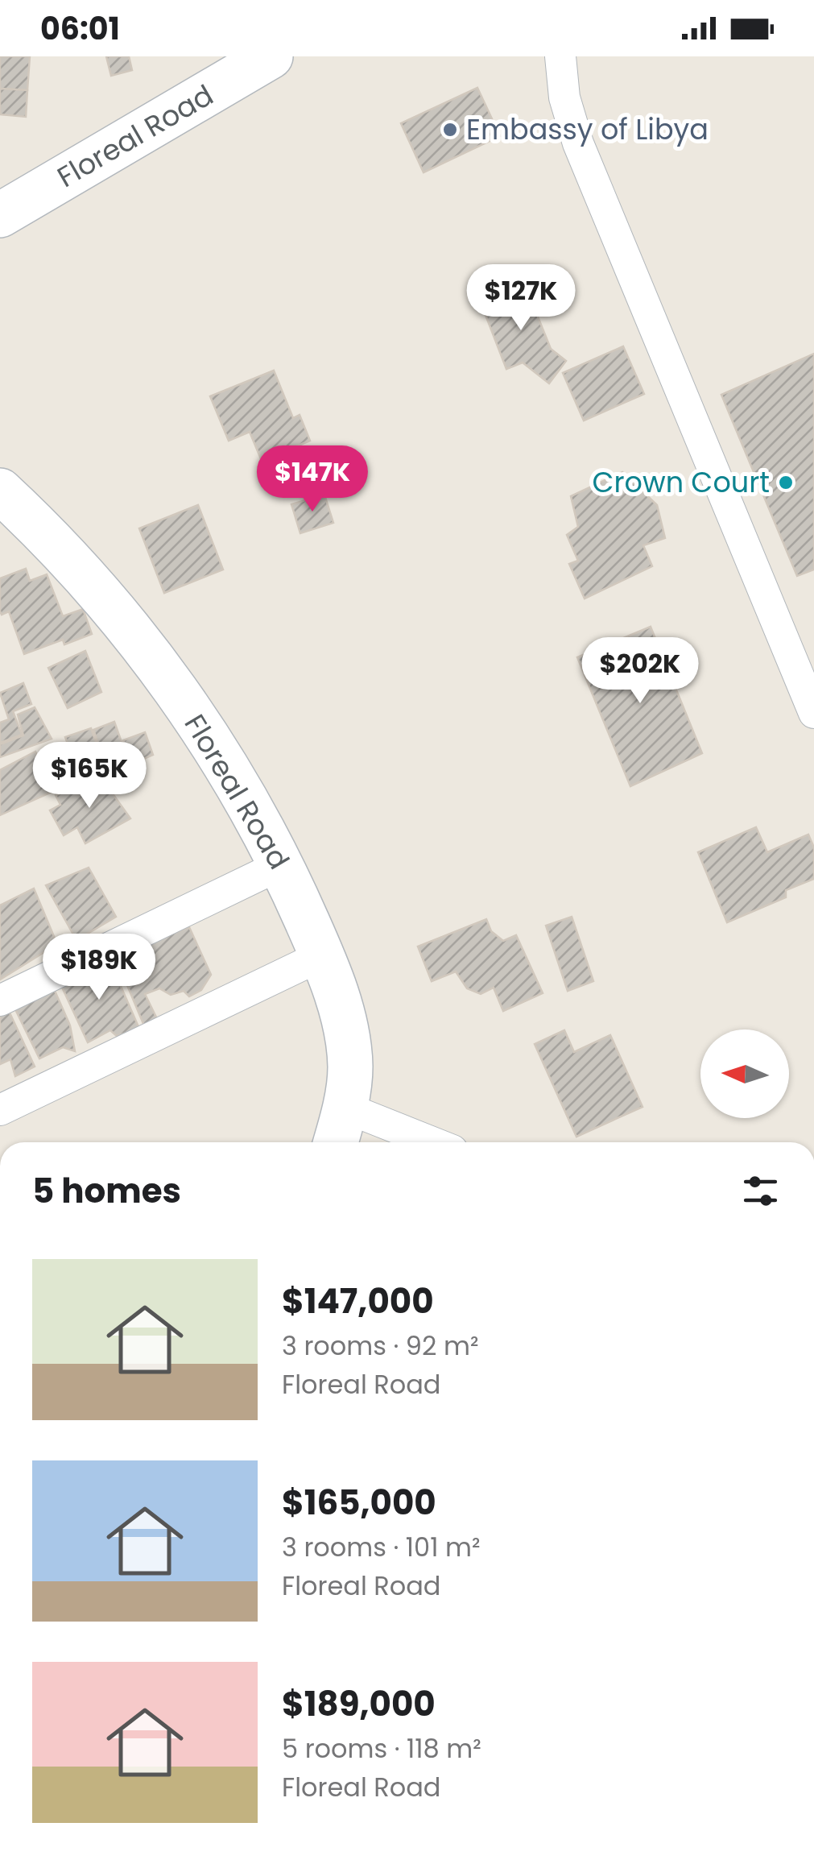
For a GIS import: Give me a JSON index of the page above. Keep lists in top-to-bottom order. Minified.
{"streets":{"main road":["Floreal Road"]},"places":["Embassy of Libya","Crown Court"],"north":"left","page":{"status":"06:01","price":["$127K","$147K","$202K","$165K","$189K"],"heading":"5 homes","list":[{"name":"$147,000","note":"3 rooms · 92 m² · Floreal Road"},{"name":"$165,000","note":"3 rooms · 101 m² · Floreal Road"},{"name":"$189,000","note":"5 rooms · 118 m² · Floreal Road"}]}}
